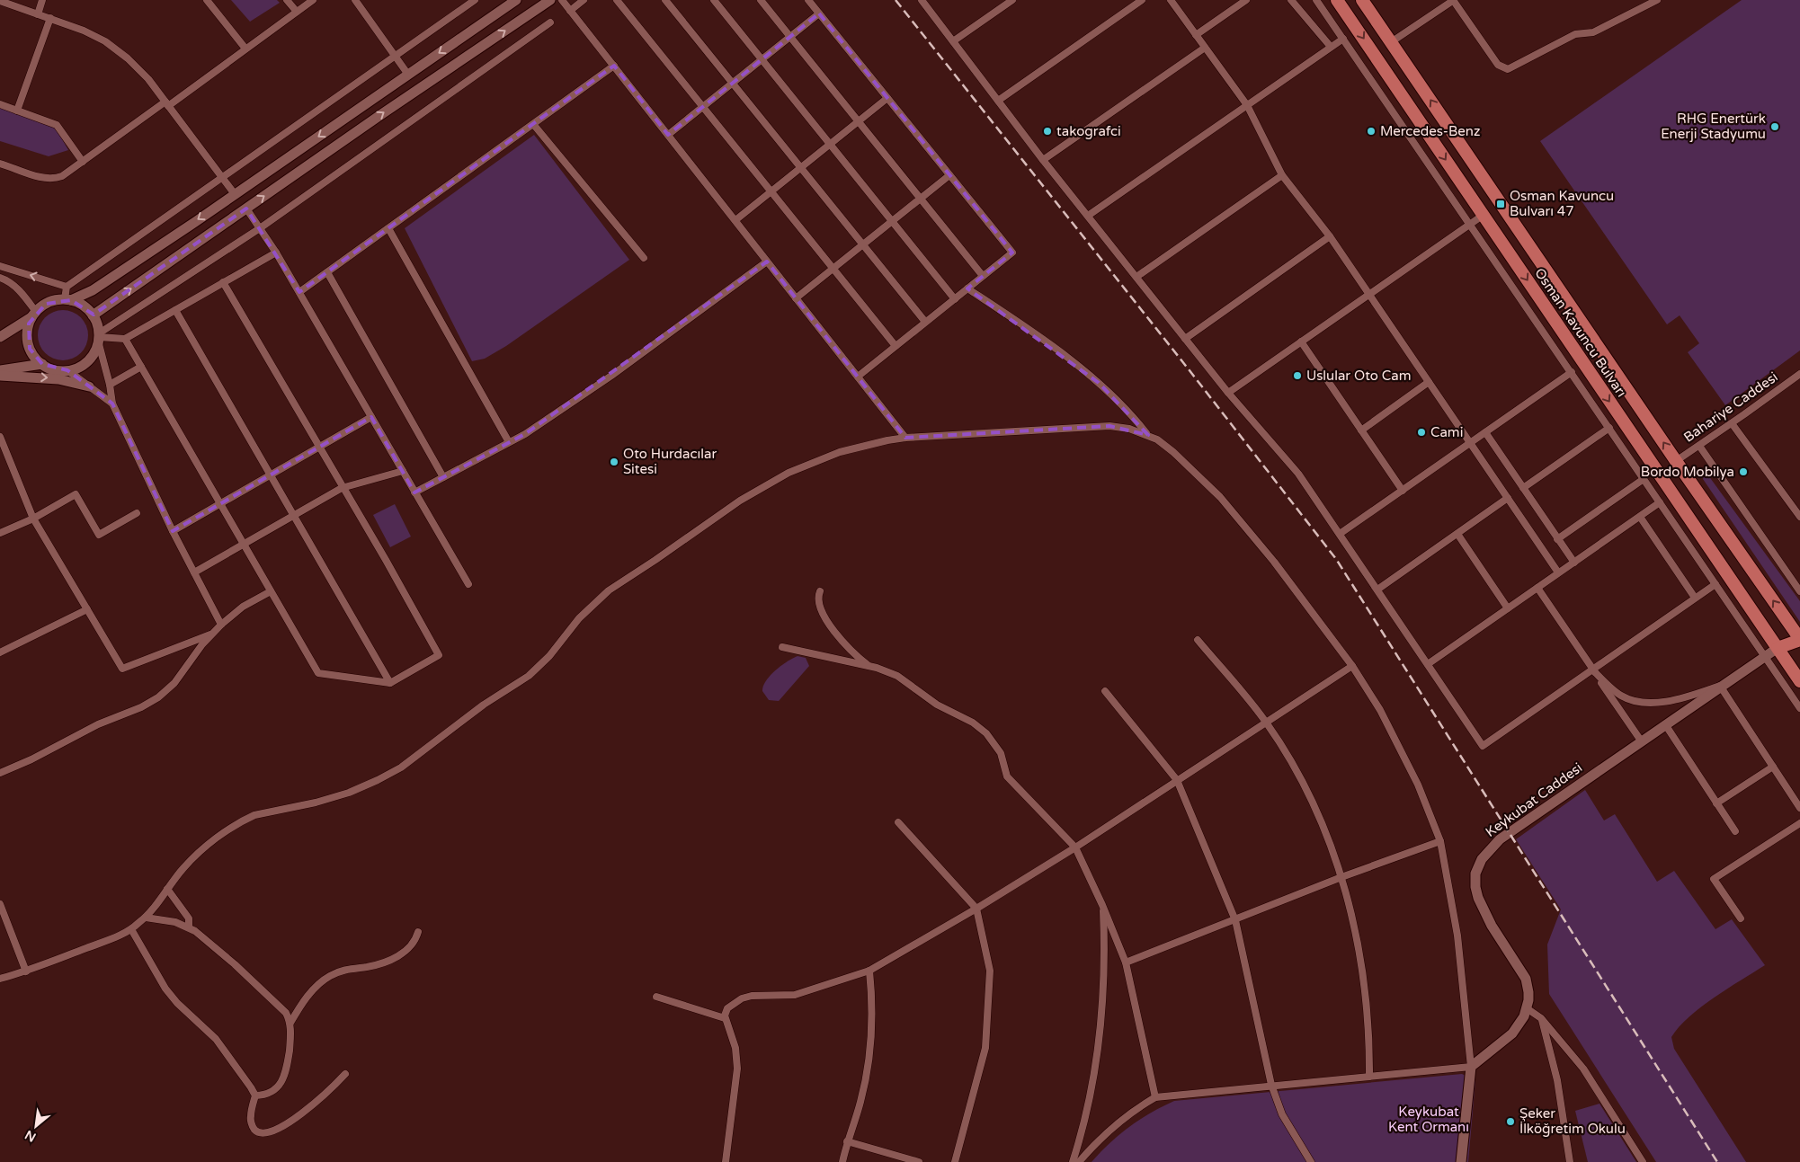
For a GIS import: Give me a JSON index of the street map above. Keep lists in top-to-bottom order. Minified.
{"streets":{"highway":["Osman Kavuncu Bulvarı"],"street":["Bahariye Caddesi","Keykubat Caddesi"]},"crossings":[["Osman Kavuncu Bulvarı","Bahariye Caddesi"],["Osman Kavuncu Bulvarı","Keykubat Caddesi"]],"parks":["Keykubat Kent Ormanı"],"places":{"other":["RHG Enertürk Enerji Stadyumu","takografci","Mercedes-Benz","Uslular Oto Cam","Cami","Oto Hurdacılar Sitesi","Bordo Mobilya","Şeker İlköğretim Okulu"],"transit":["Osman Kavuncu Bulvarı 47"]},"north":"bottom left"}
